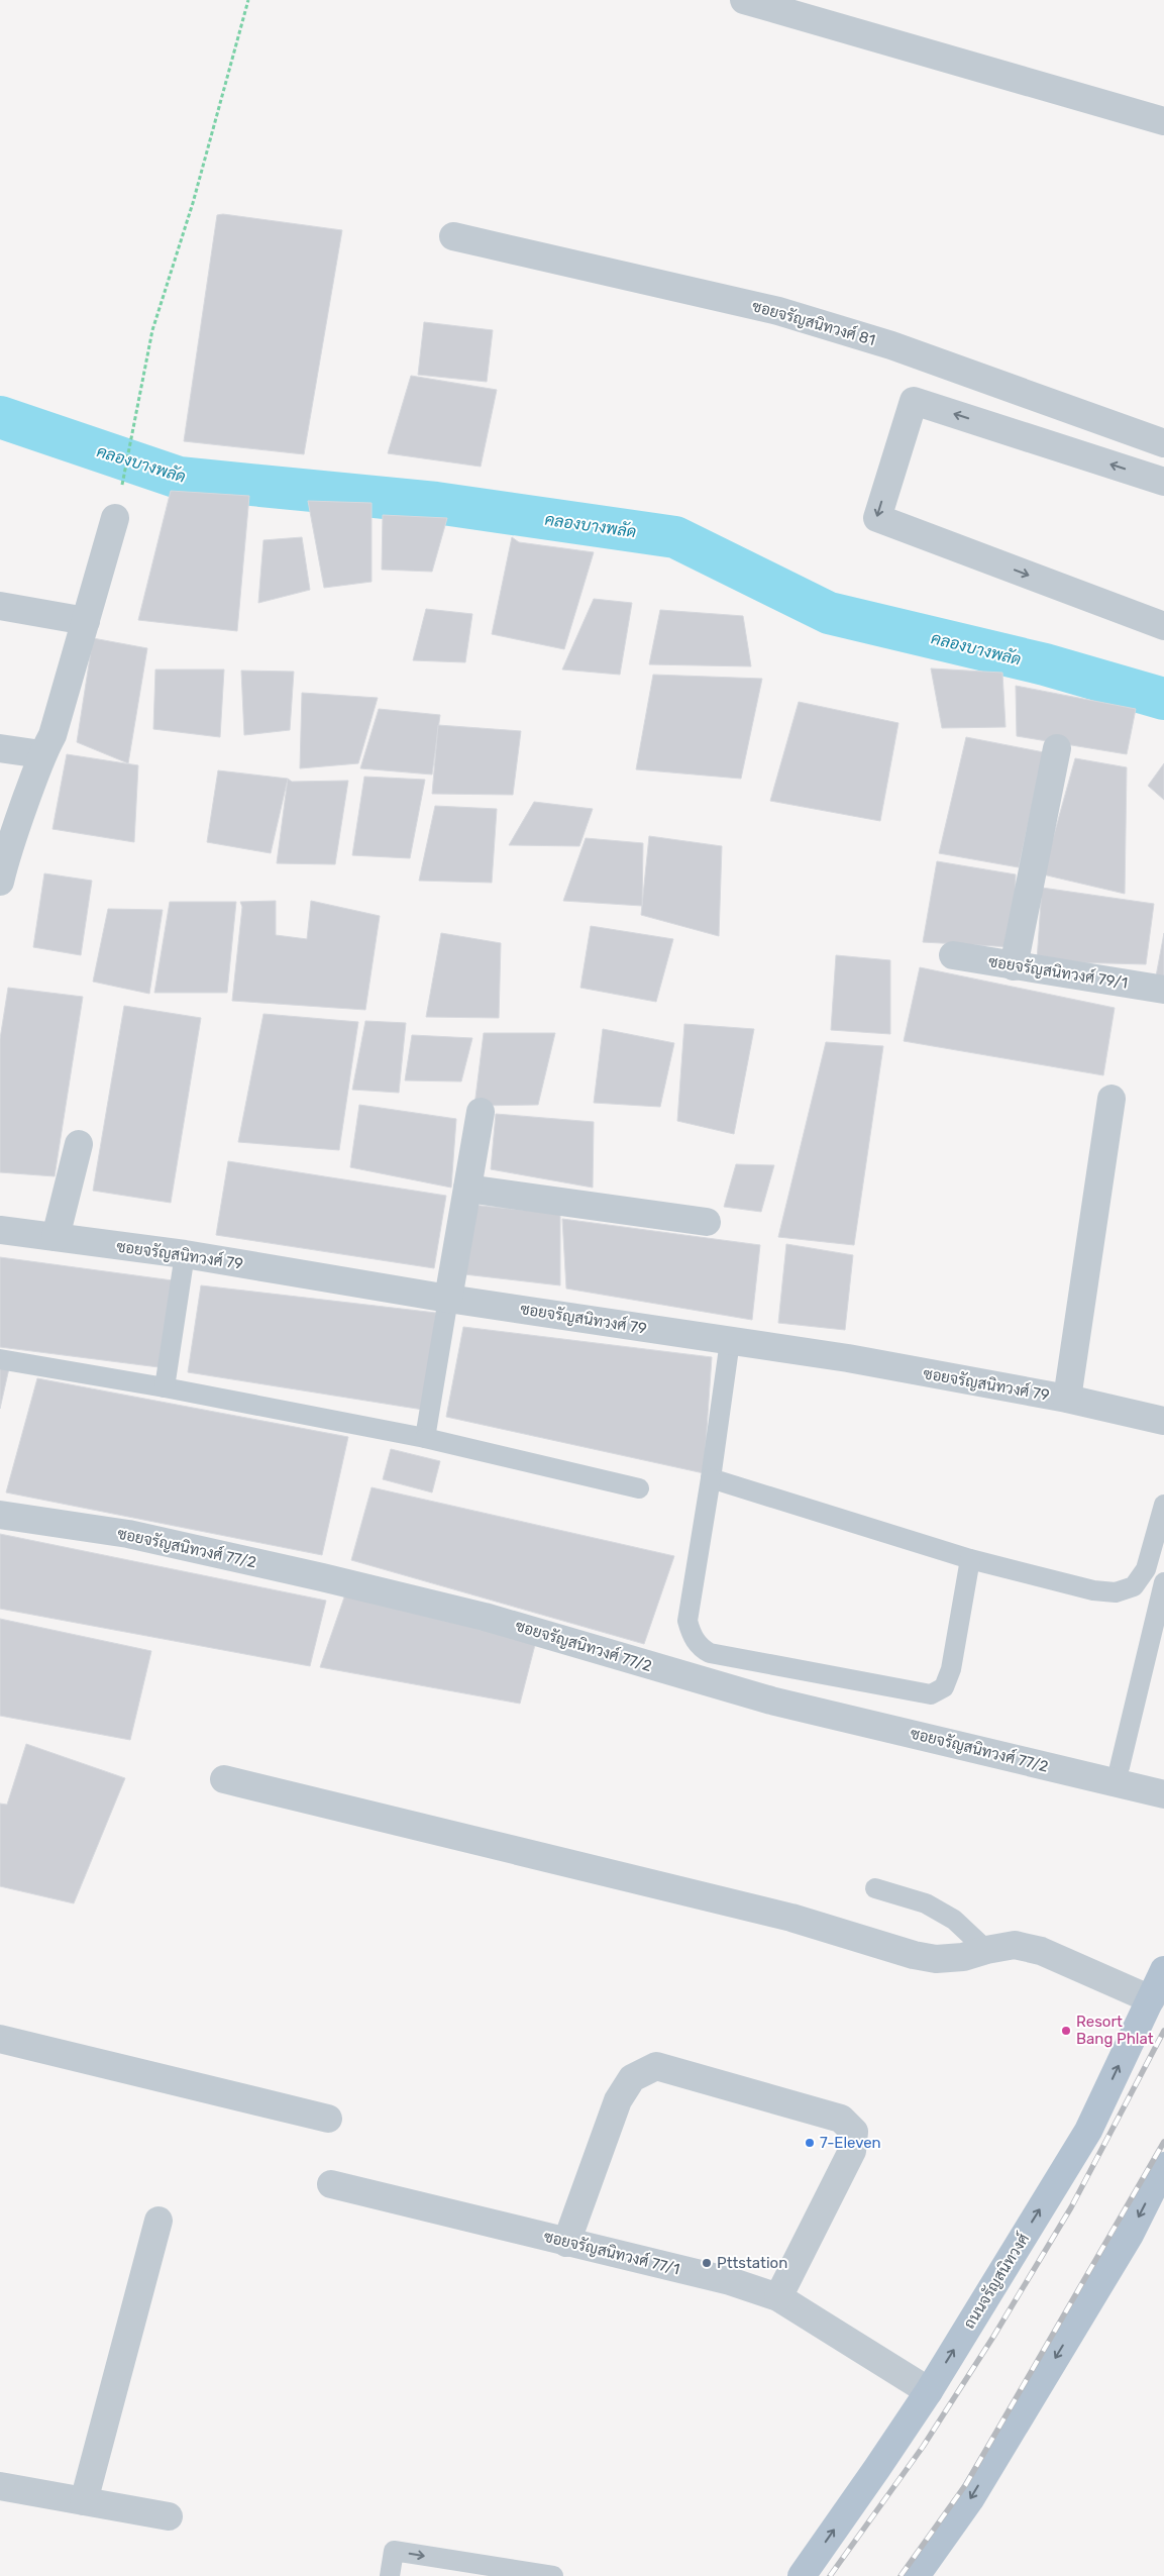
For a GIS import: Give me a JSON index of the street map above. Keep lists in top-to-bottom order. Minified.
{"streets":{"main road":["ถนนจรัญสนิทวงศ์"],"street":["ซอยจรัญสนิทวงศ์ 81","ซอยจรัญสนิทวงศ์ 79/1","ซอยจรัญสนิทวงศ์ 79","ซอยจรัญสนิทวงศ์ 77/2","ซอยจรัญสนิทวงศ์ 77/1"]},"crossings":[["ซอยจรัญสนิทวงศ์ 77/1","ถนนจรัญสนิทวงศ์"]],"water":["คลองบางพลัด"],"places":["Resort Bang Phlat","7-Eleven","Pttstation"]}
